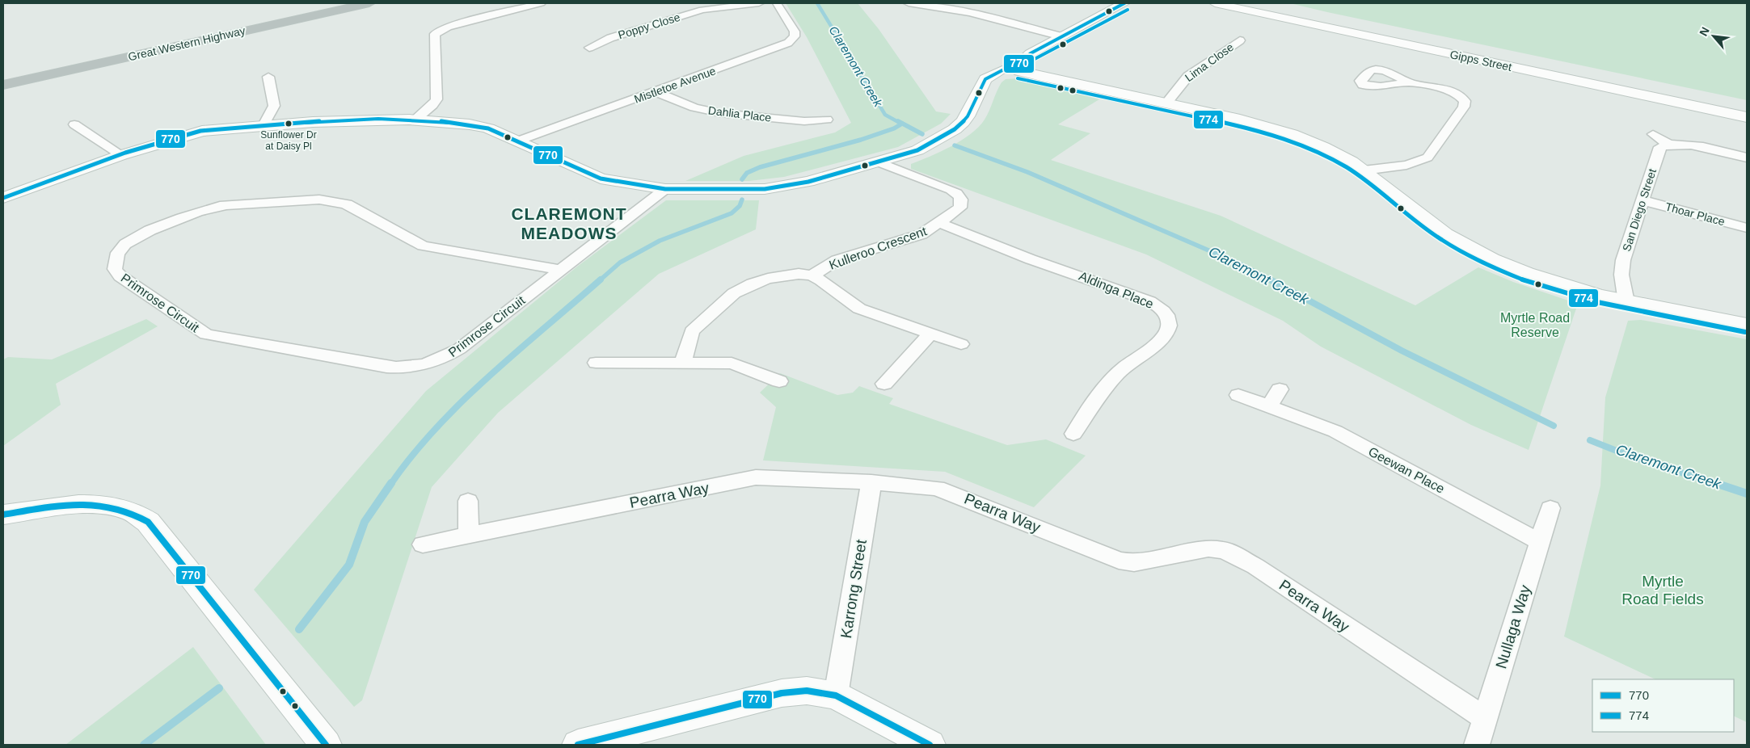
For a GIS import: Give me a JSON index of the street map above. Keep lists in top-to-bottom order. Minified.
{"streets":{"highway":["Great Western Highway"],"street":["Poppy Close","Gipps Street","Lima Close","Mistletoe Avenue","Dahlia Place","San Diego Street","Thoar Place","Kulleroo Crescent","Aldinga Place","Primrose Circuit","Geewan Place","Pearra Way","Karrong Street","Nullaga Way"]},"crossings":[["Mistletoe Avenue","Dahlia Place"],["San Diego Street","Thoar Place"],["Kulleroo Crescent","Aldinga Place"],["Geewan Place","Nullaga Way"],["Pearra Way","Karrong Street"],["Pearra Way","Nullaga Way"]],"districts":["CLAREMONT MEADOWS"],"water":["Claremont Creek"],"parks":["Myrtle Road Reserve","Myrtle Road Fields"],"places":["Sunflower Dr at Daisy Pl"],"lines":["transit line 770","transit line 774"],"legend":["770","774"],"north":"top left"}
